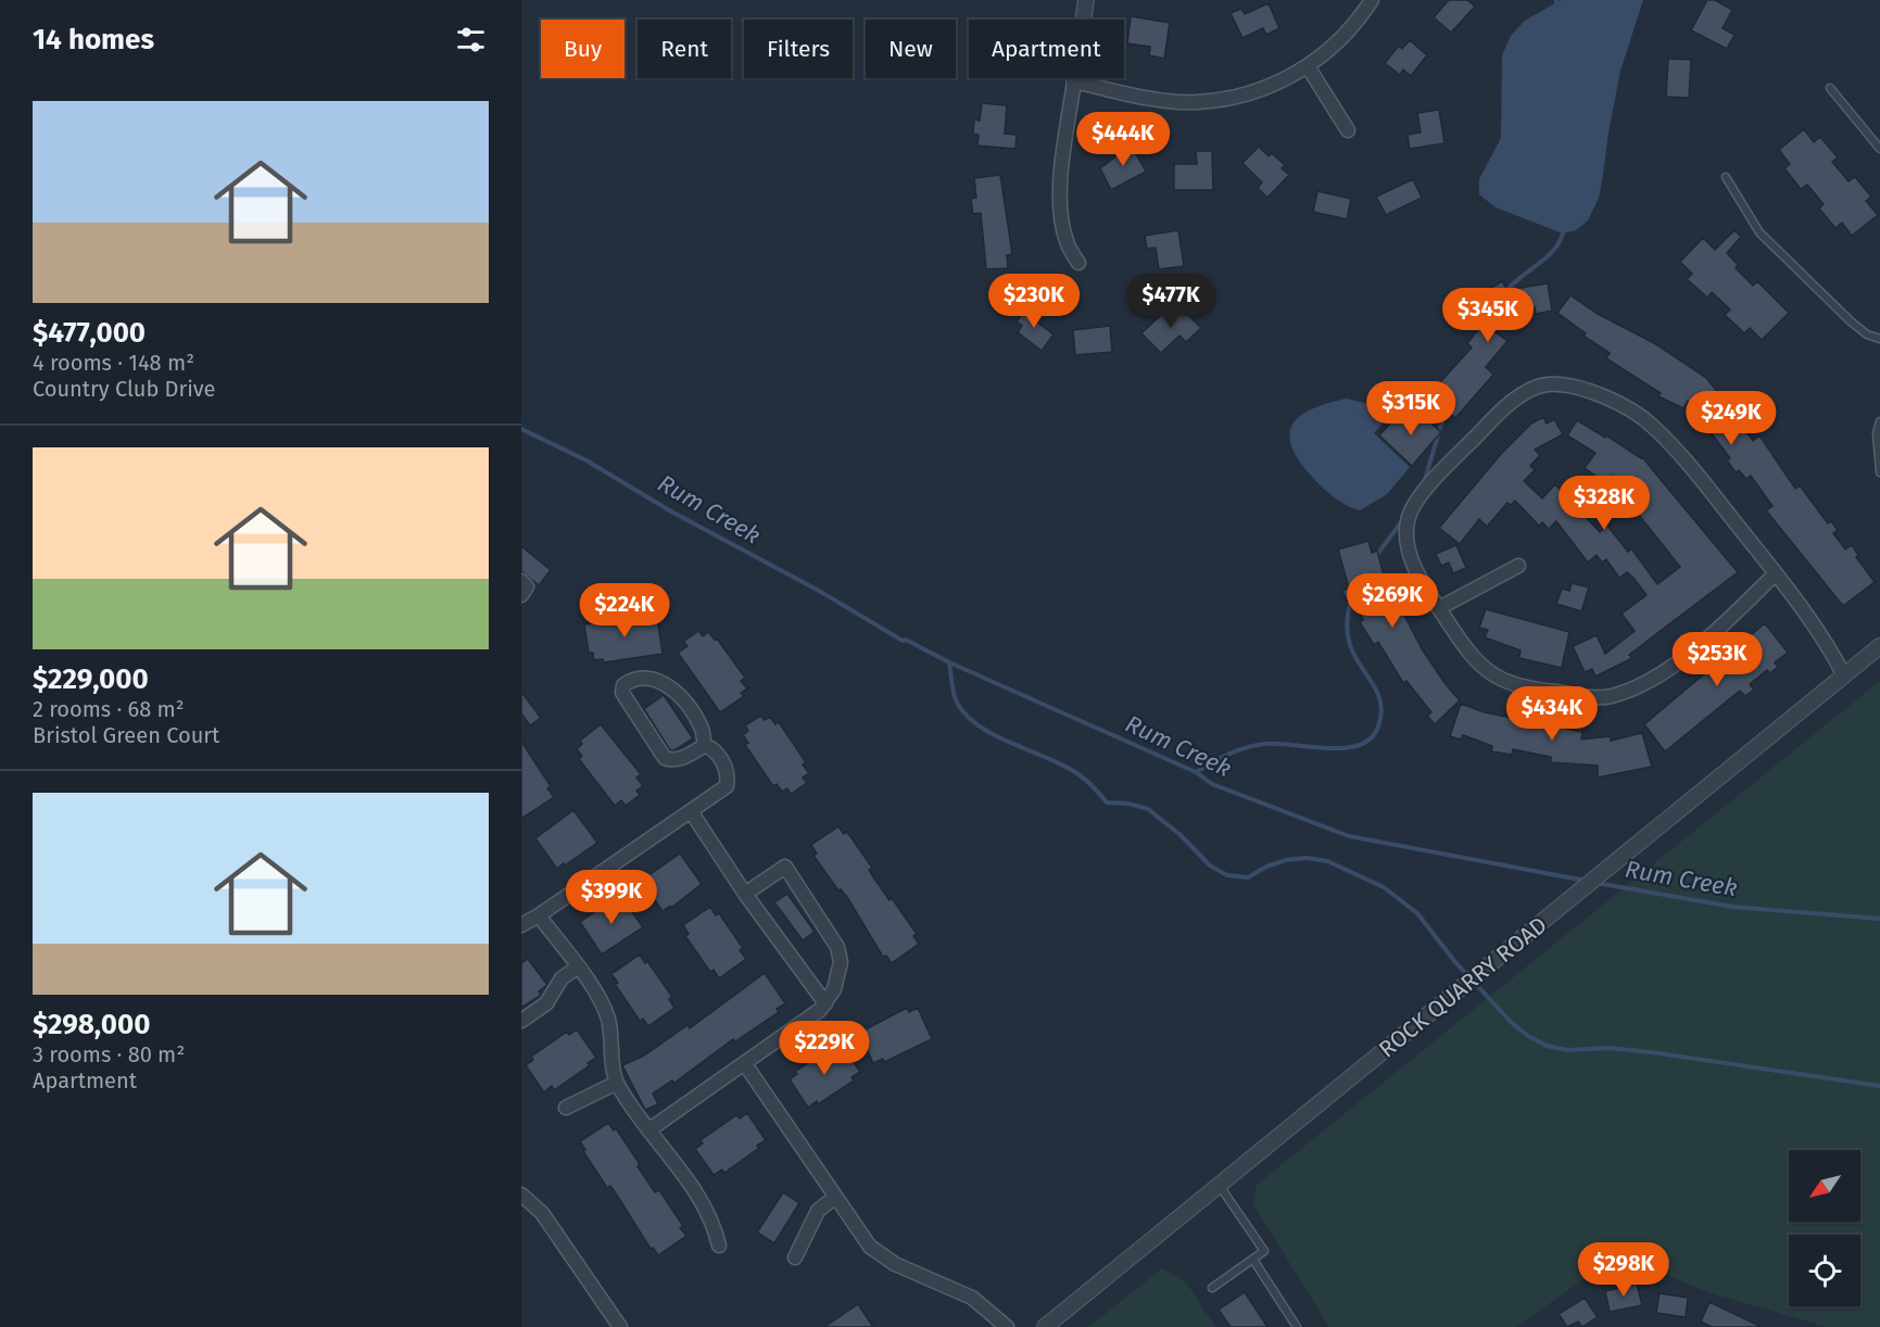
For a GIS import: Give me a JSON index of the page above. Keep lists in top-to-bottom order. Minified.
{"streets":{"street":["ROCK QUARRY ROAD"]},"water":["Rum Creek"],"north":"bottom left","page":{"heading":"14 homes","chip":["Buy","Rent","Filters","New","Apartment"],"list":[{"name":"$477,000","note":"4 rooms · 148 m² · Country Club Drive"},{"name":"$229,000","note":"2 rooms · 68 m² · Bristol Green Court"},{"name":"$298,000","note":"3 rooms · 80 m² · Apartment"}],"price":["$444K","$230K","$477K","$345K","$315K","$249K","$328K","$269K","$224K","$253K","$434K","$399K","$229K","$298K"]}}
